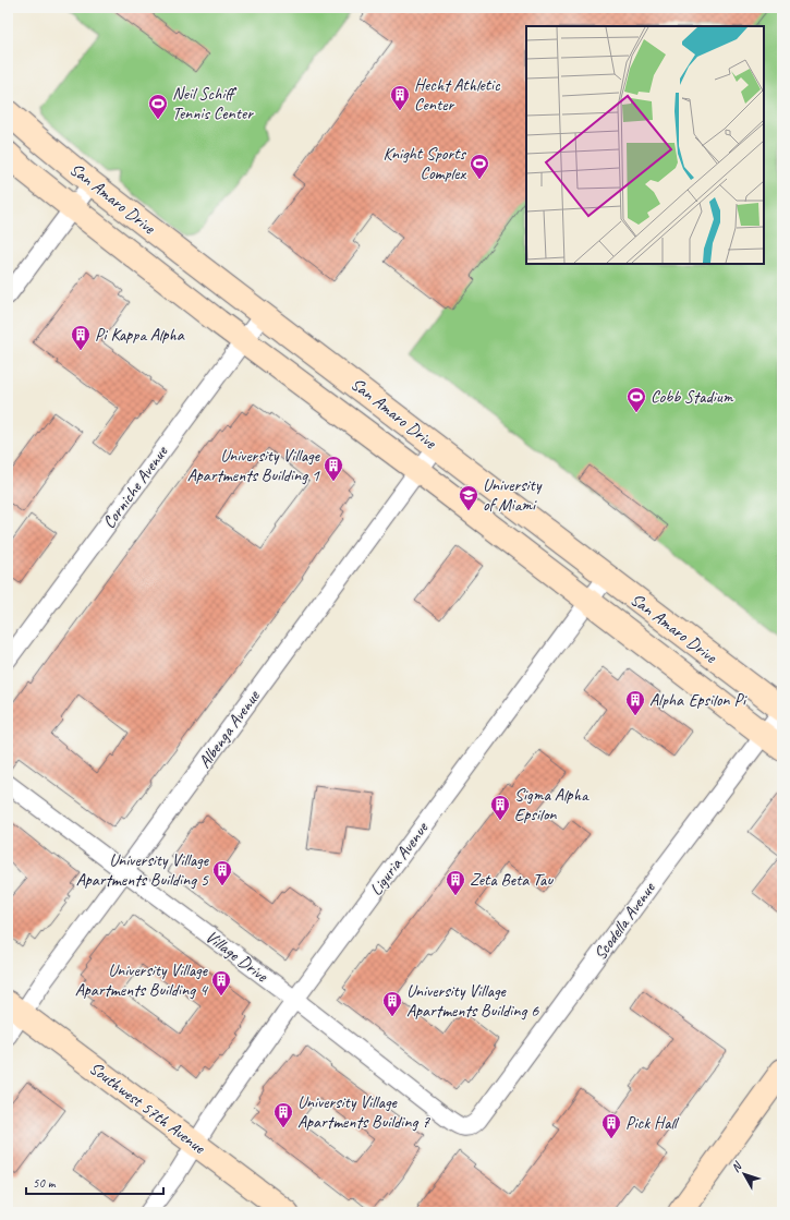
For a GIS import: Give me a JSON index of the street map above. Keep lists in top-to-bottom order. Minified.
{"streets":{"street":["San Amaro Drive","Corniche Avenue","Albenga Avenue","Liguria Avenue","Scodella Avenue","Village Drive","Southwest 57th Avenue"]},"crossings":[["San Amaro Drive","Corniche Avenue"],["San Amaro Drive","Albenga Avenue"],["San Amaro Drive","Liguria Avenue"],["San Amaro Drive","Scodella Avenue"],["Albenga Avenue","Village Drive"],["Albenga Avenue","Southwest 57th Avenue"],["Liguria Avenue","Village Drive"],["Liguria Avenue","Southwest 57th Avenue"],["Scodella Avenue","Village Drive"]],"places":{"building":["Hecht Athletic Center","Pi Kappa Alpha","University Village Apartments Building 1","Alpha Epsilon Pi","Sigma Alpha Epsilon","University Village Apartments Building 5","Zeta Beta Tau","University Village Apartments Building 4","University Village Apartments Building 6","University Village Apartments Building 7","Pick Hall"],"sports":["Neil Schiff Tennis Center","Knight Sports Complex","Cobb Stadium"],"school or university":["University of Miami"]},"scale_bar":"50 m","north":"top left"}
